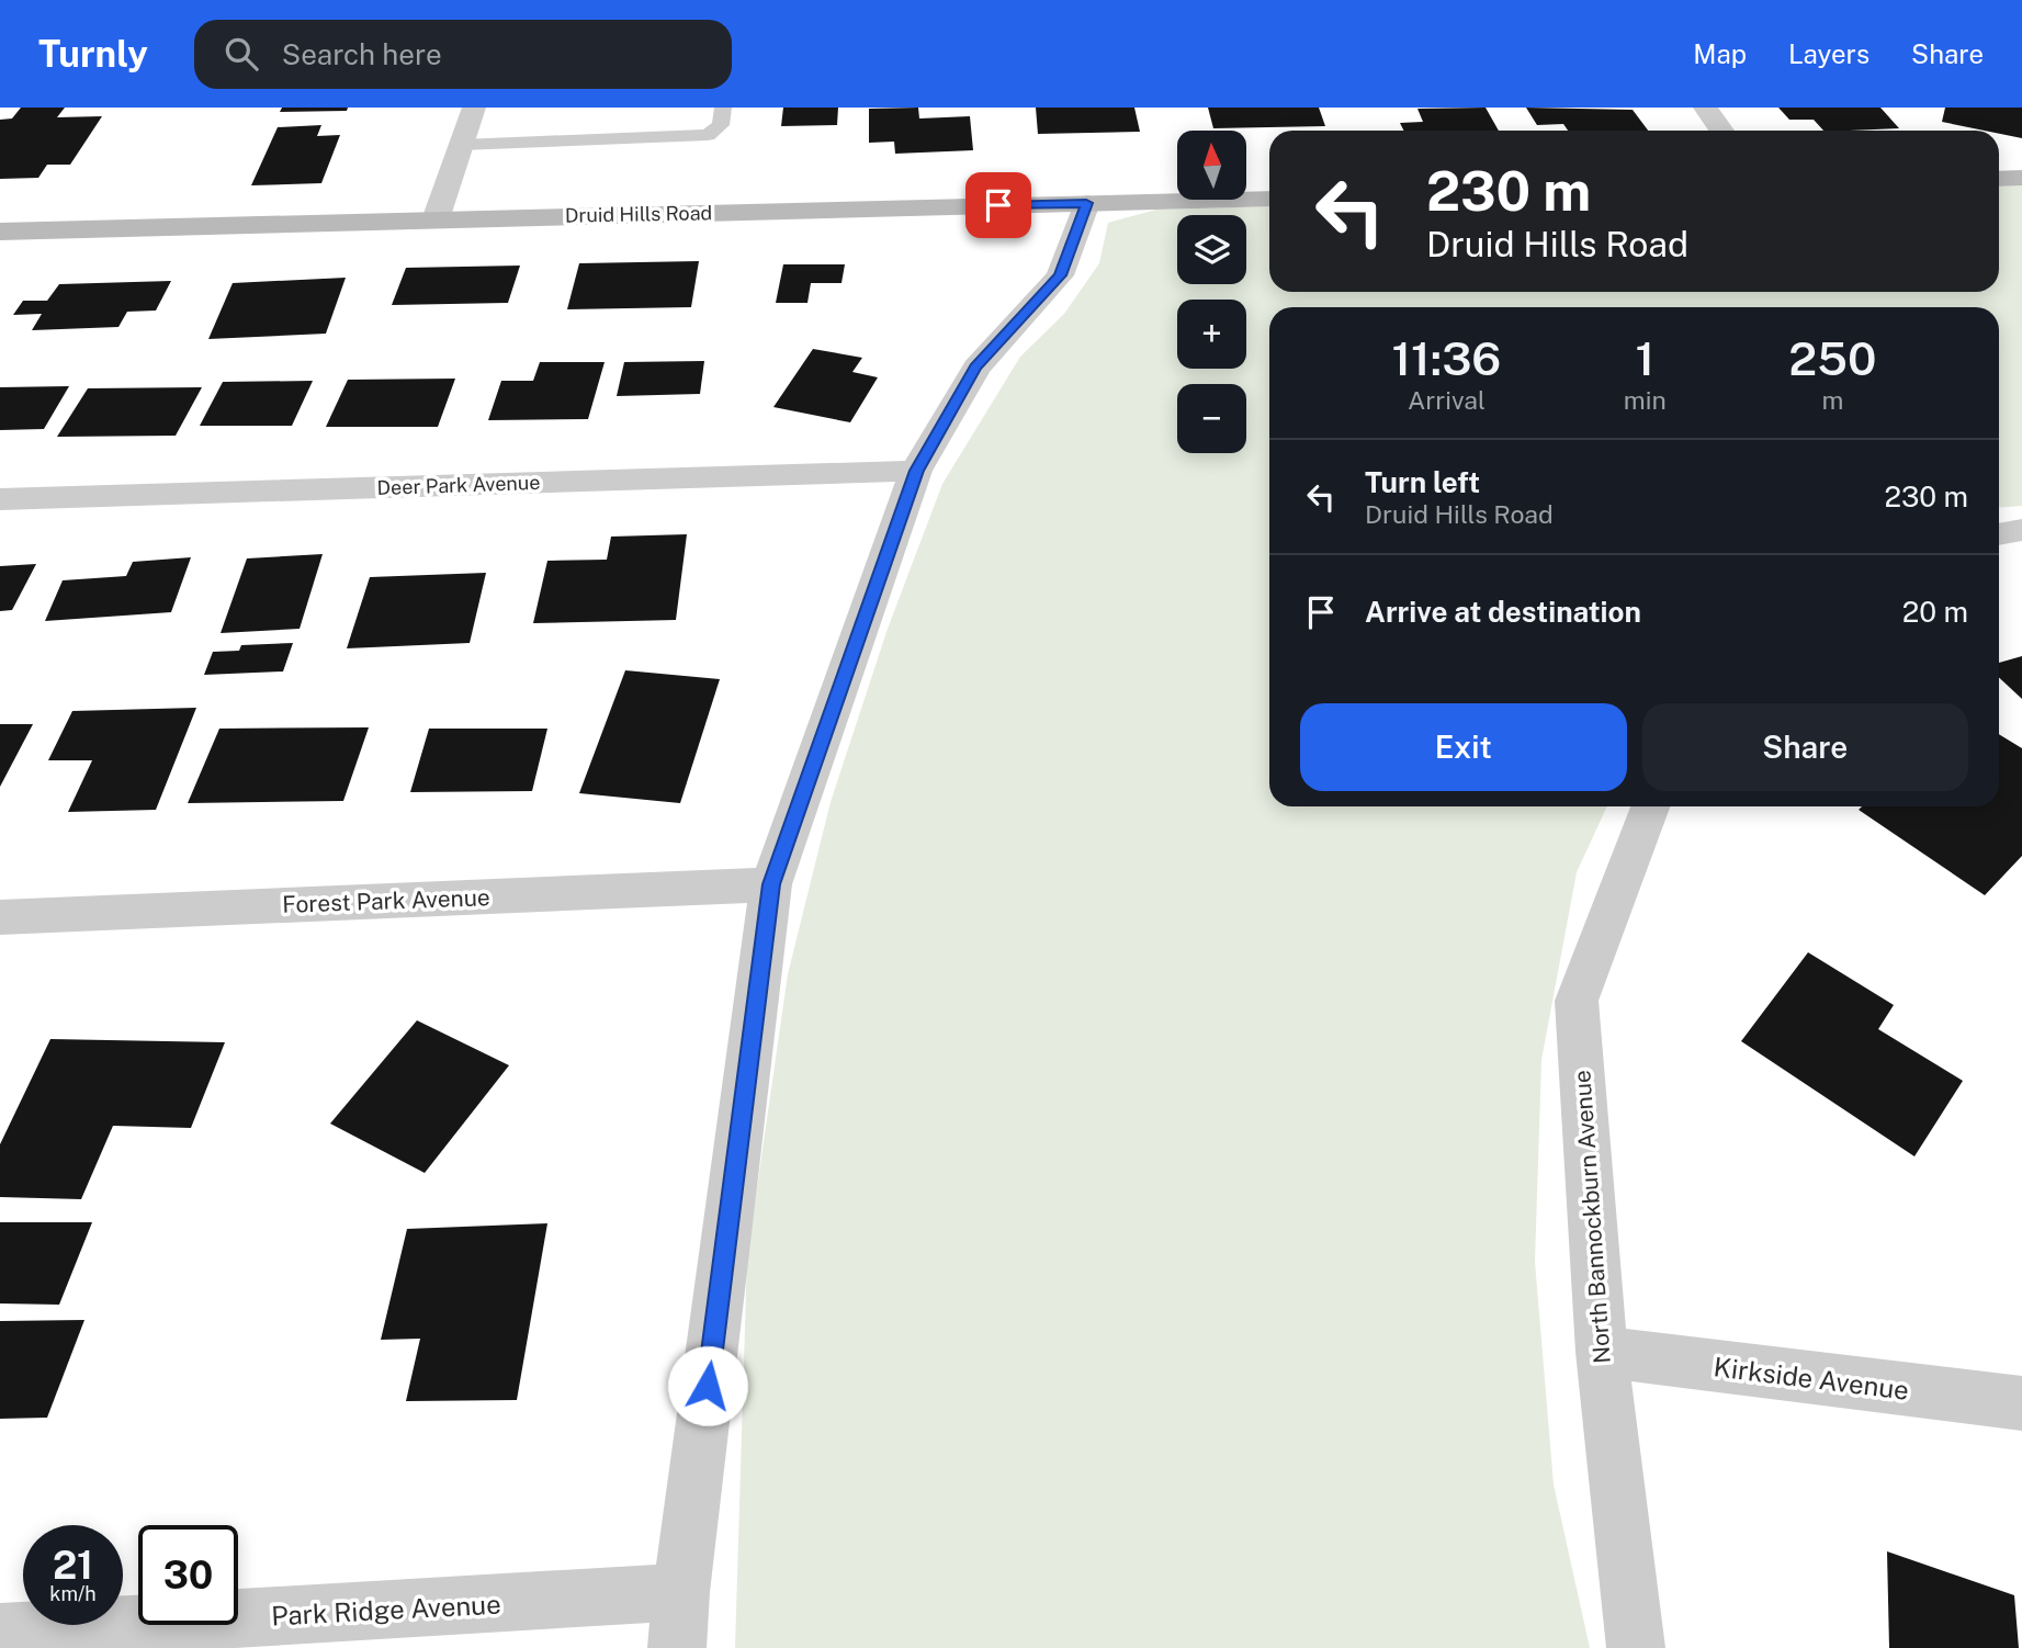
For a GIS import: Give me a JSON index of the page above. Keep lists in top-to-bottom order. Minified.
{"streets":{"street":["Druid Hills Road","Deer Park Avenue","Forest Park Avenue","North Bannockburn Avenue","Kirkside Avenue","Park Ridge Avenue"]},"crossings":[["North Bannockburn Avenue","Kirkside Avenue"]],"north":"top","page":{"header":"Turnly","search":"Search here","nav":["Map","Layers","Share"],"map_buttons":["+","−"],"turn":["230 m","Druid Hills Road"],"eta":["11:36","Arrival","1","min","250","m"],"list":[{"name":"Turn left","note":"Druid Hills Road","value":"230 m"},{"name":"Arrive at destination","value":"20 m"}],"buttons":["Exit","Share"],"speed":"21 km/h","limit":"30"}}
